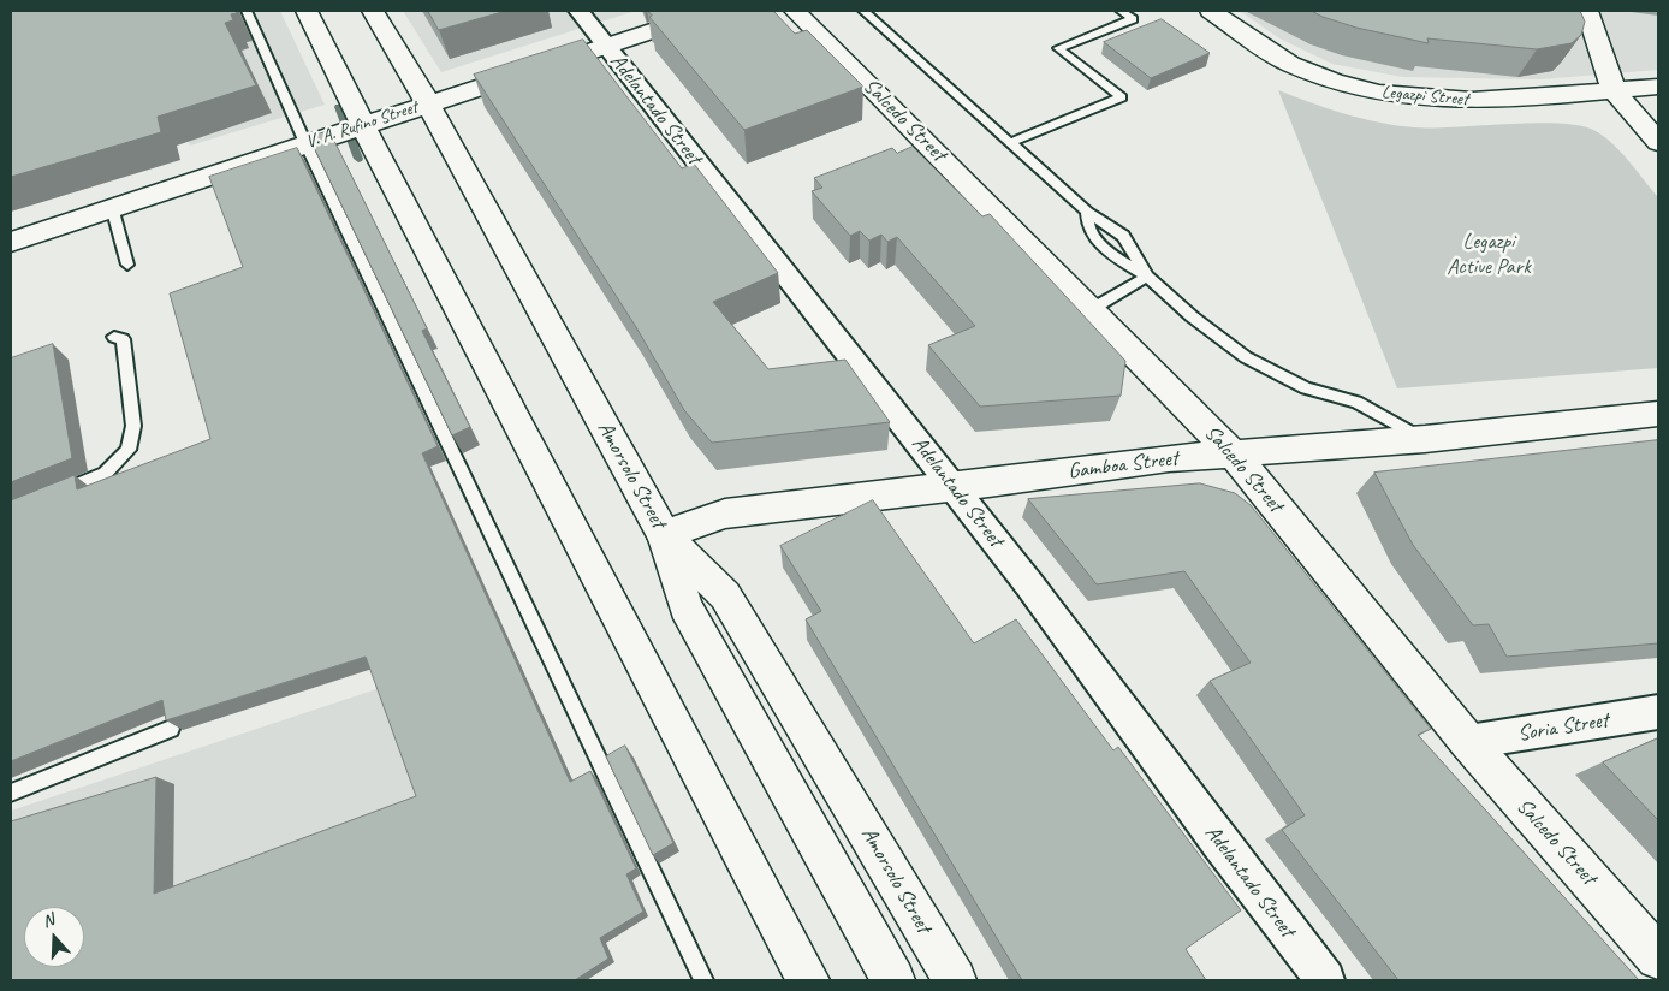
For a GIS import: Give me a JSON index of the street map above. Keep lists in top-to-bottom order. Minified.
{"streets":{"main road":["Legazpi Street","Salcedo Street","V. A. Rufino Street","Gamboa Street","Amorsolo Street"],"street":["Adelantado Street","Soria Street"]},"crossings":[["Adelantado Street","V. A. Rufino Street"],["Adelantado Street","Gamboa Street"],["Salcedo Street","Gamboa Street"],["Salcedo Street","Soria Street"],["V. A. Rufino Street","Amorsolo Street"],["Gamboa Street","Amorsolo Street"]],"parks":["Legazpi Active Park"],"north":"top"}
